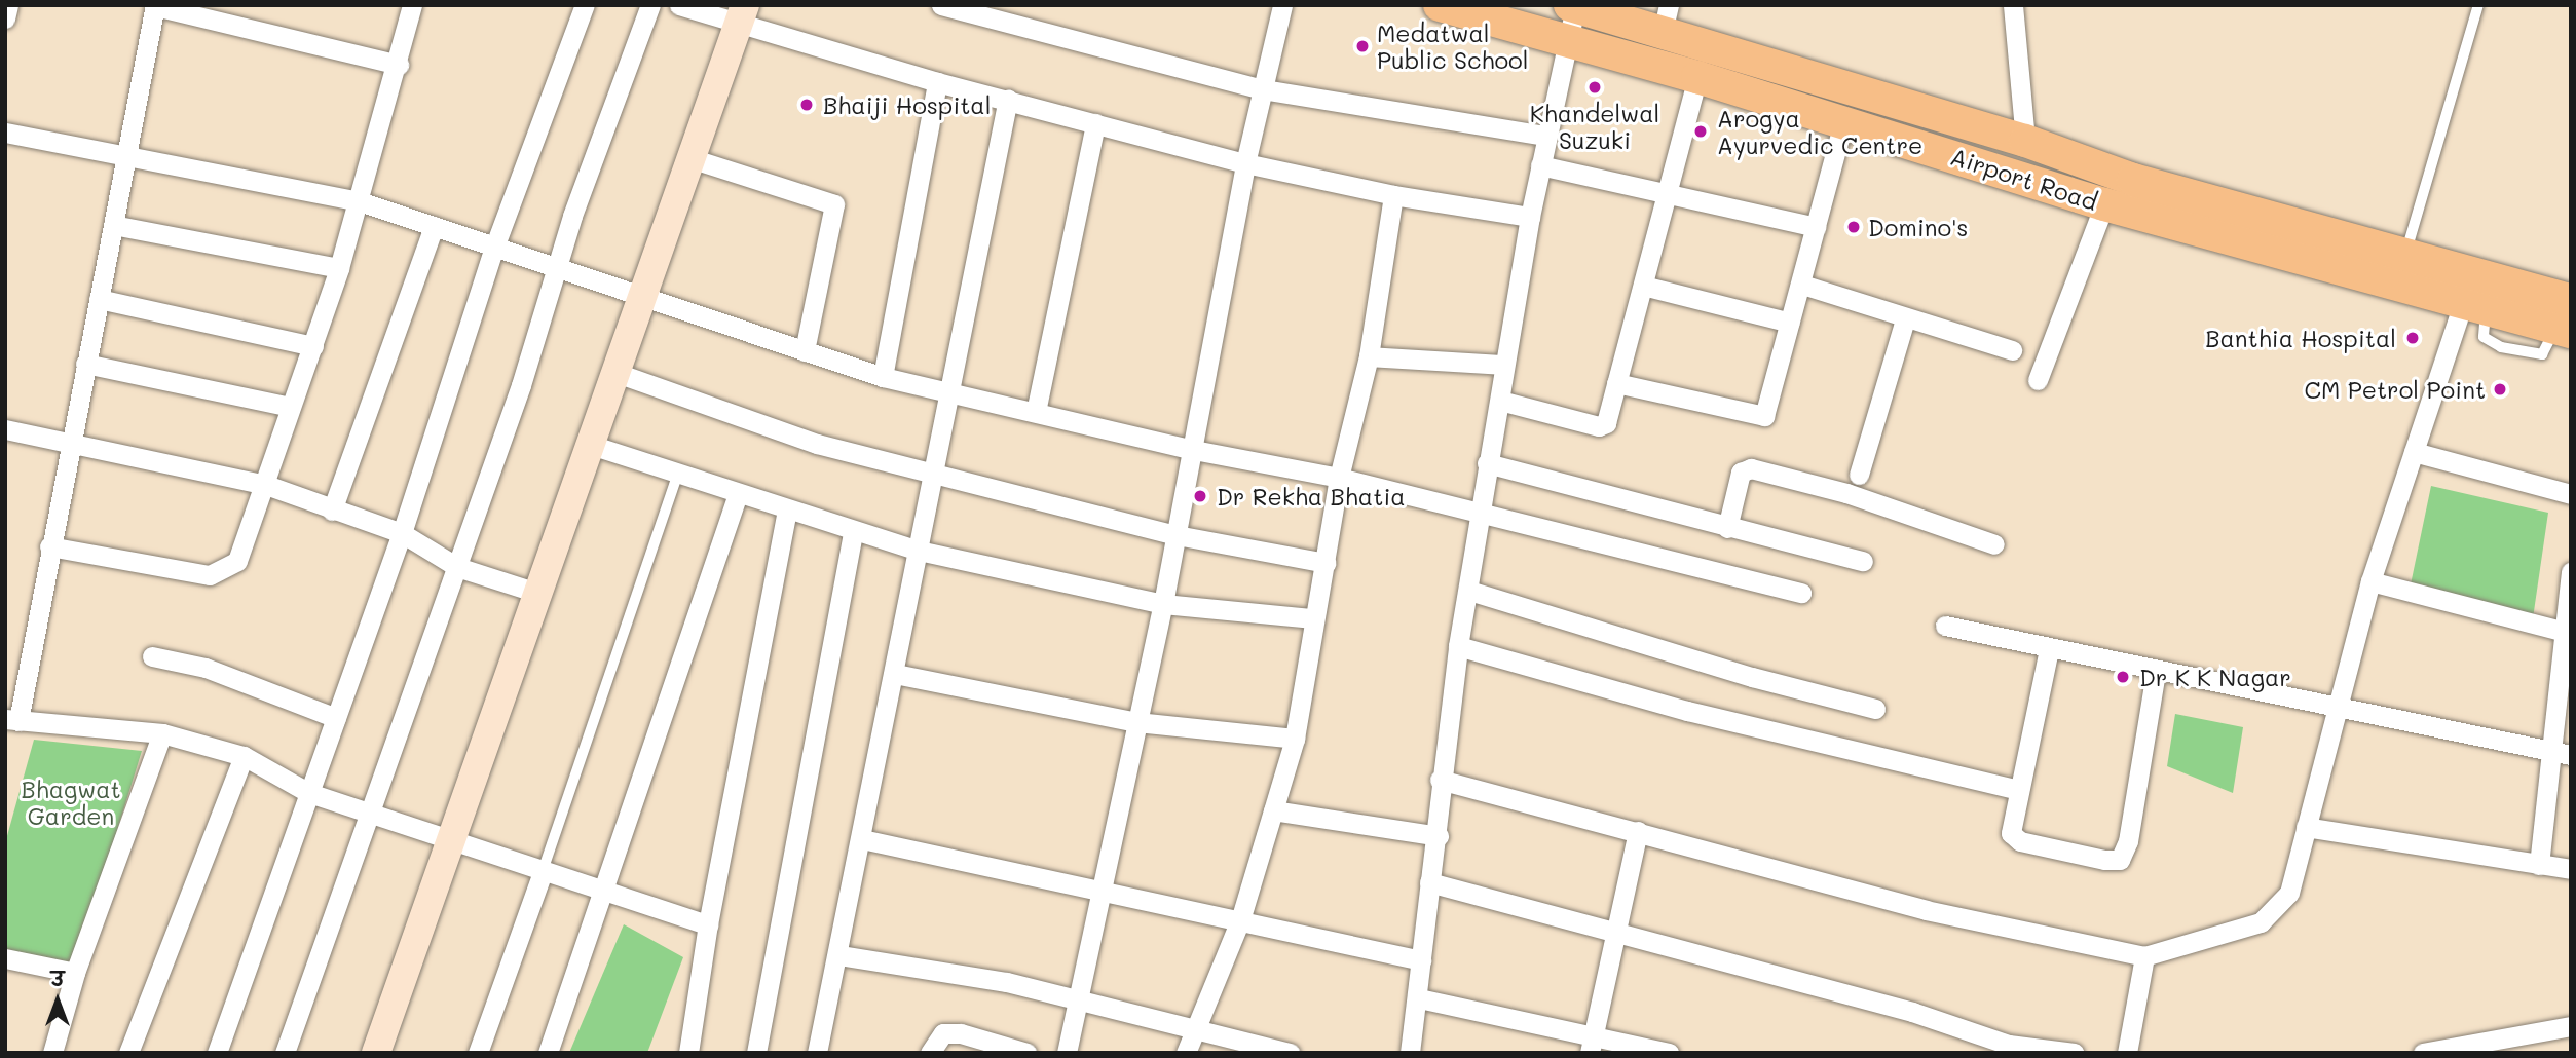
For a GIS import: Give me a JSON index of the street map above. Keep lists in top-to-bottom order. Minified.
{"streets":{"main road":["Airport Road"]},"parks":["Bhagwat Garden"],"places":["Medatwal Public School","Khandelwal Suzuki","Bhaiji Hospital","Arogya Ayurvedic Centre","Domino's","Banthia Hospital","CM Petrol Point","Dr Rekha Bhatia","Dr K K Nagar"],"north":"top"}
